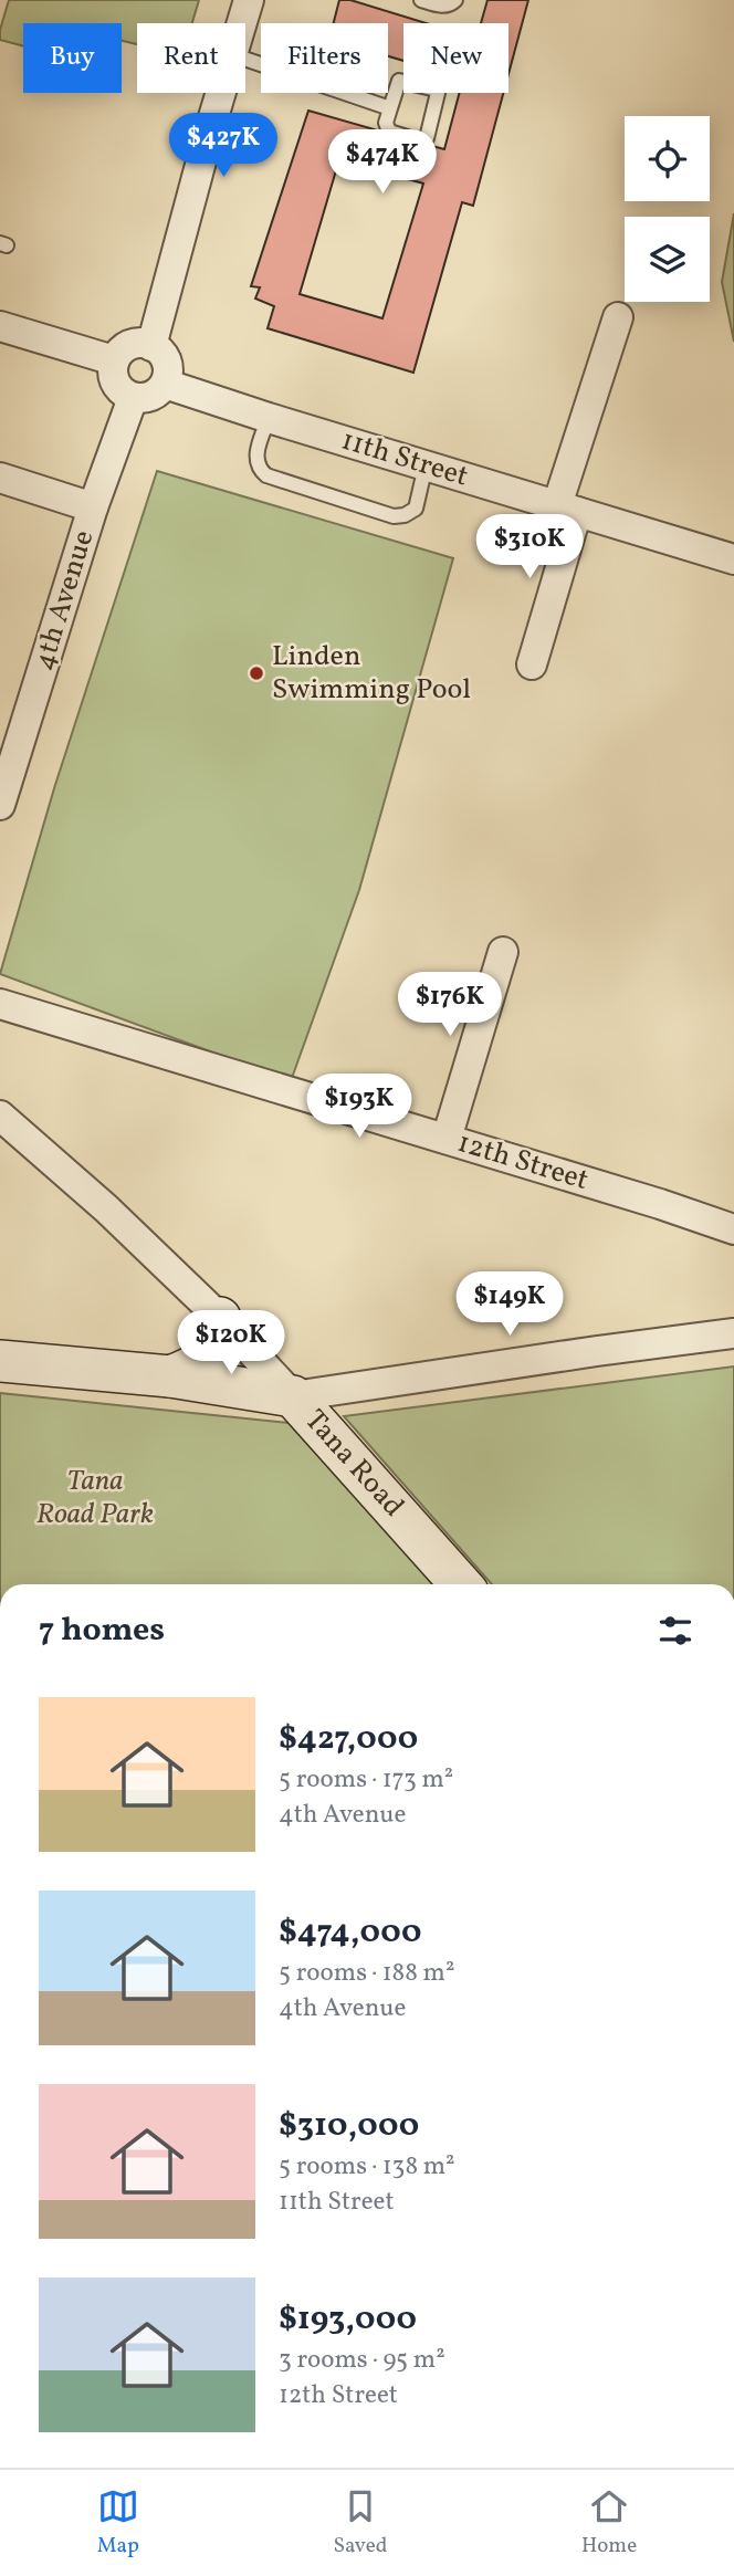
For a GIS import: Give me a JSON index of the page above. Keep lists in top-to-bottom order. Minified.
{"streets":{"main road":["Tana Road"],"street":["11th Street","4th Avenue","12th Street"]},"crossings":[["11th Street","4th Avenue"]],"parks":["Tana Road Park"],"places":["Linden Swimming Pool"],"page":{"chip":["Buy","Rent","Filters","New"],"price":["$427K","$474K","$310K","$176K","$193K","$149K","$120K"],"heading":"7 homes","list":[{"name":"$427,000","note":"5 rooms · 173 m² · 4th Avenue"},{"name":"$474,000","note":"5 rooms · 188 m² · 4th Avenue"},{"name":"$310,000","note":"5 rooms · 138 m² · 11th Street"},{"name":"$193,000","note":"3 rooms · 95 m² · 12th Street"}],"tabs":["Map","Saved","Home"]}}
